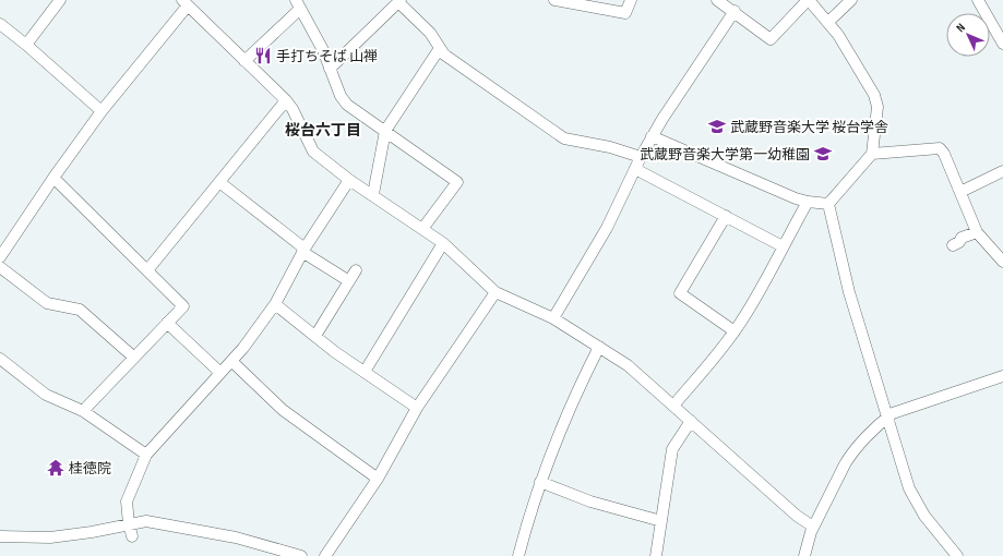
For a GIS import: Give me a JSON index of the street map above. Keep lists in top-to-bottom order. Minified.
{"districts":["桜台六丁目"],"places":{"restaurant":["手打ちそば 山禅"],"school or university":["武蔵野音楽大学 桜台学舎","武蔵野音楽大学第一幼稚園"],"temple":["桂徳院"]},"north":"top left"}
